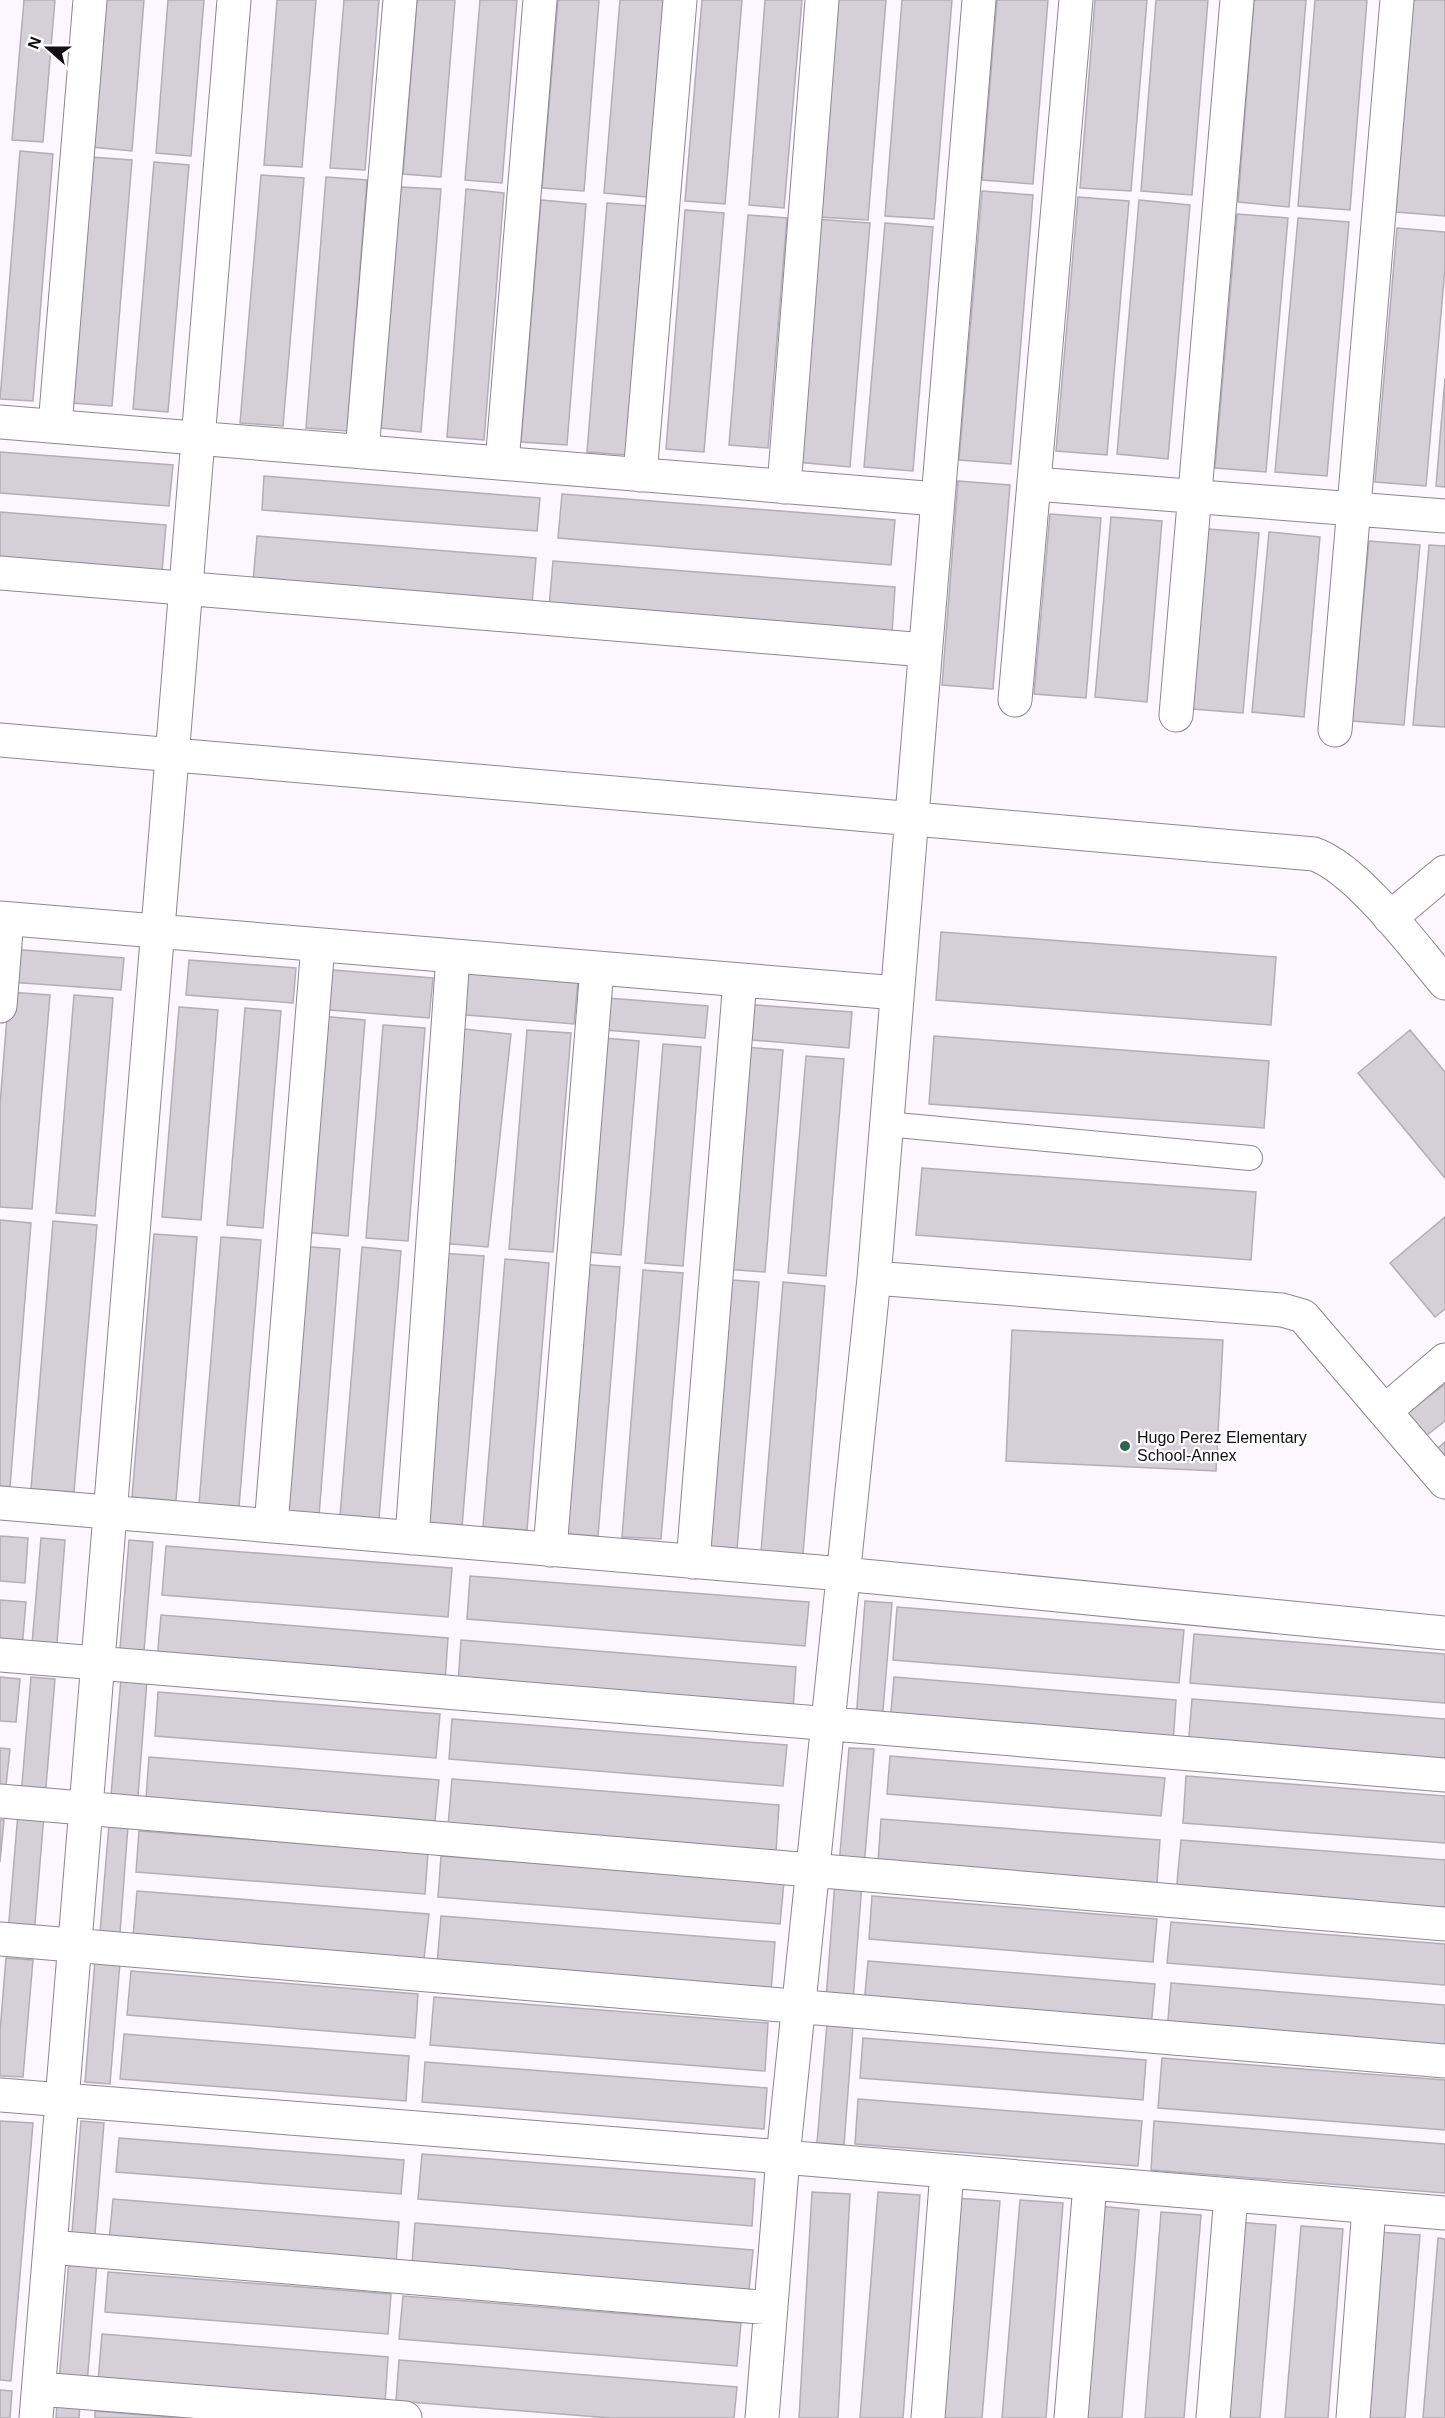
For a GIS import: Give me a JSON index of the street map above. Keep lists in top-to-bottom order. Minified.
{"places":["Hugo Perez Elementary School-Annex"],"north":"left"}
